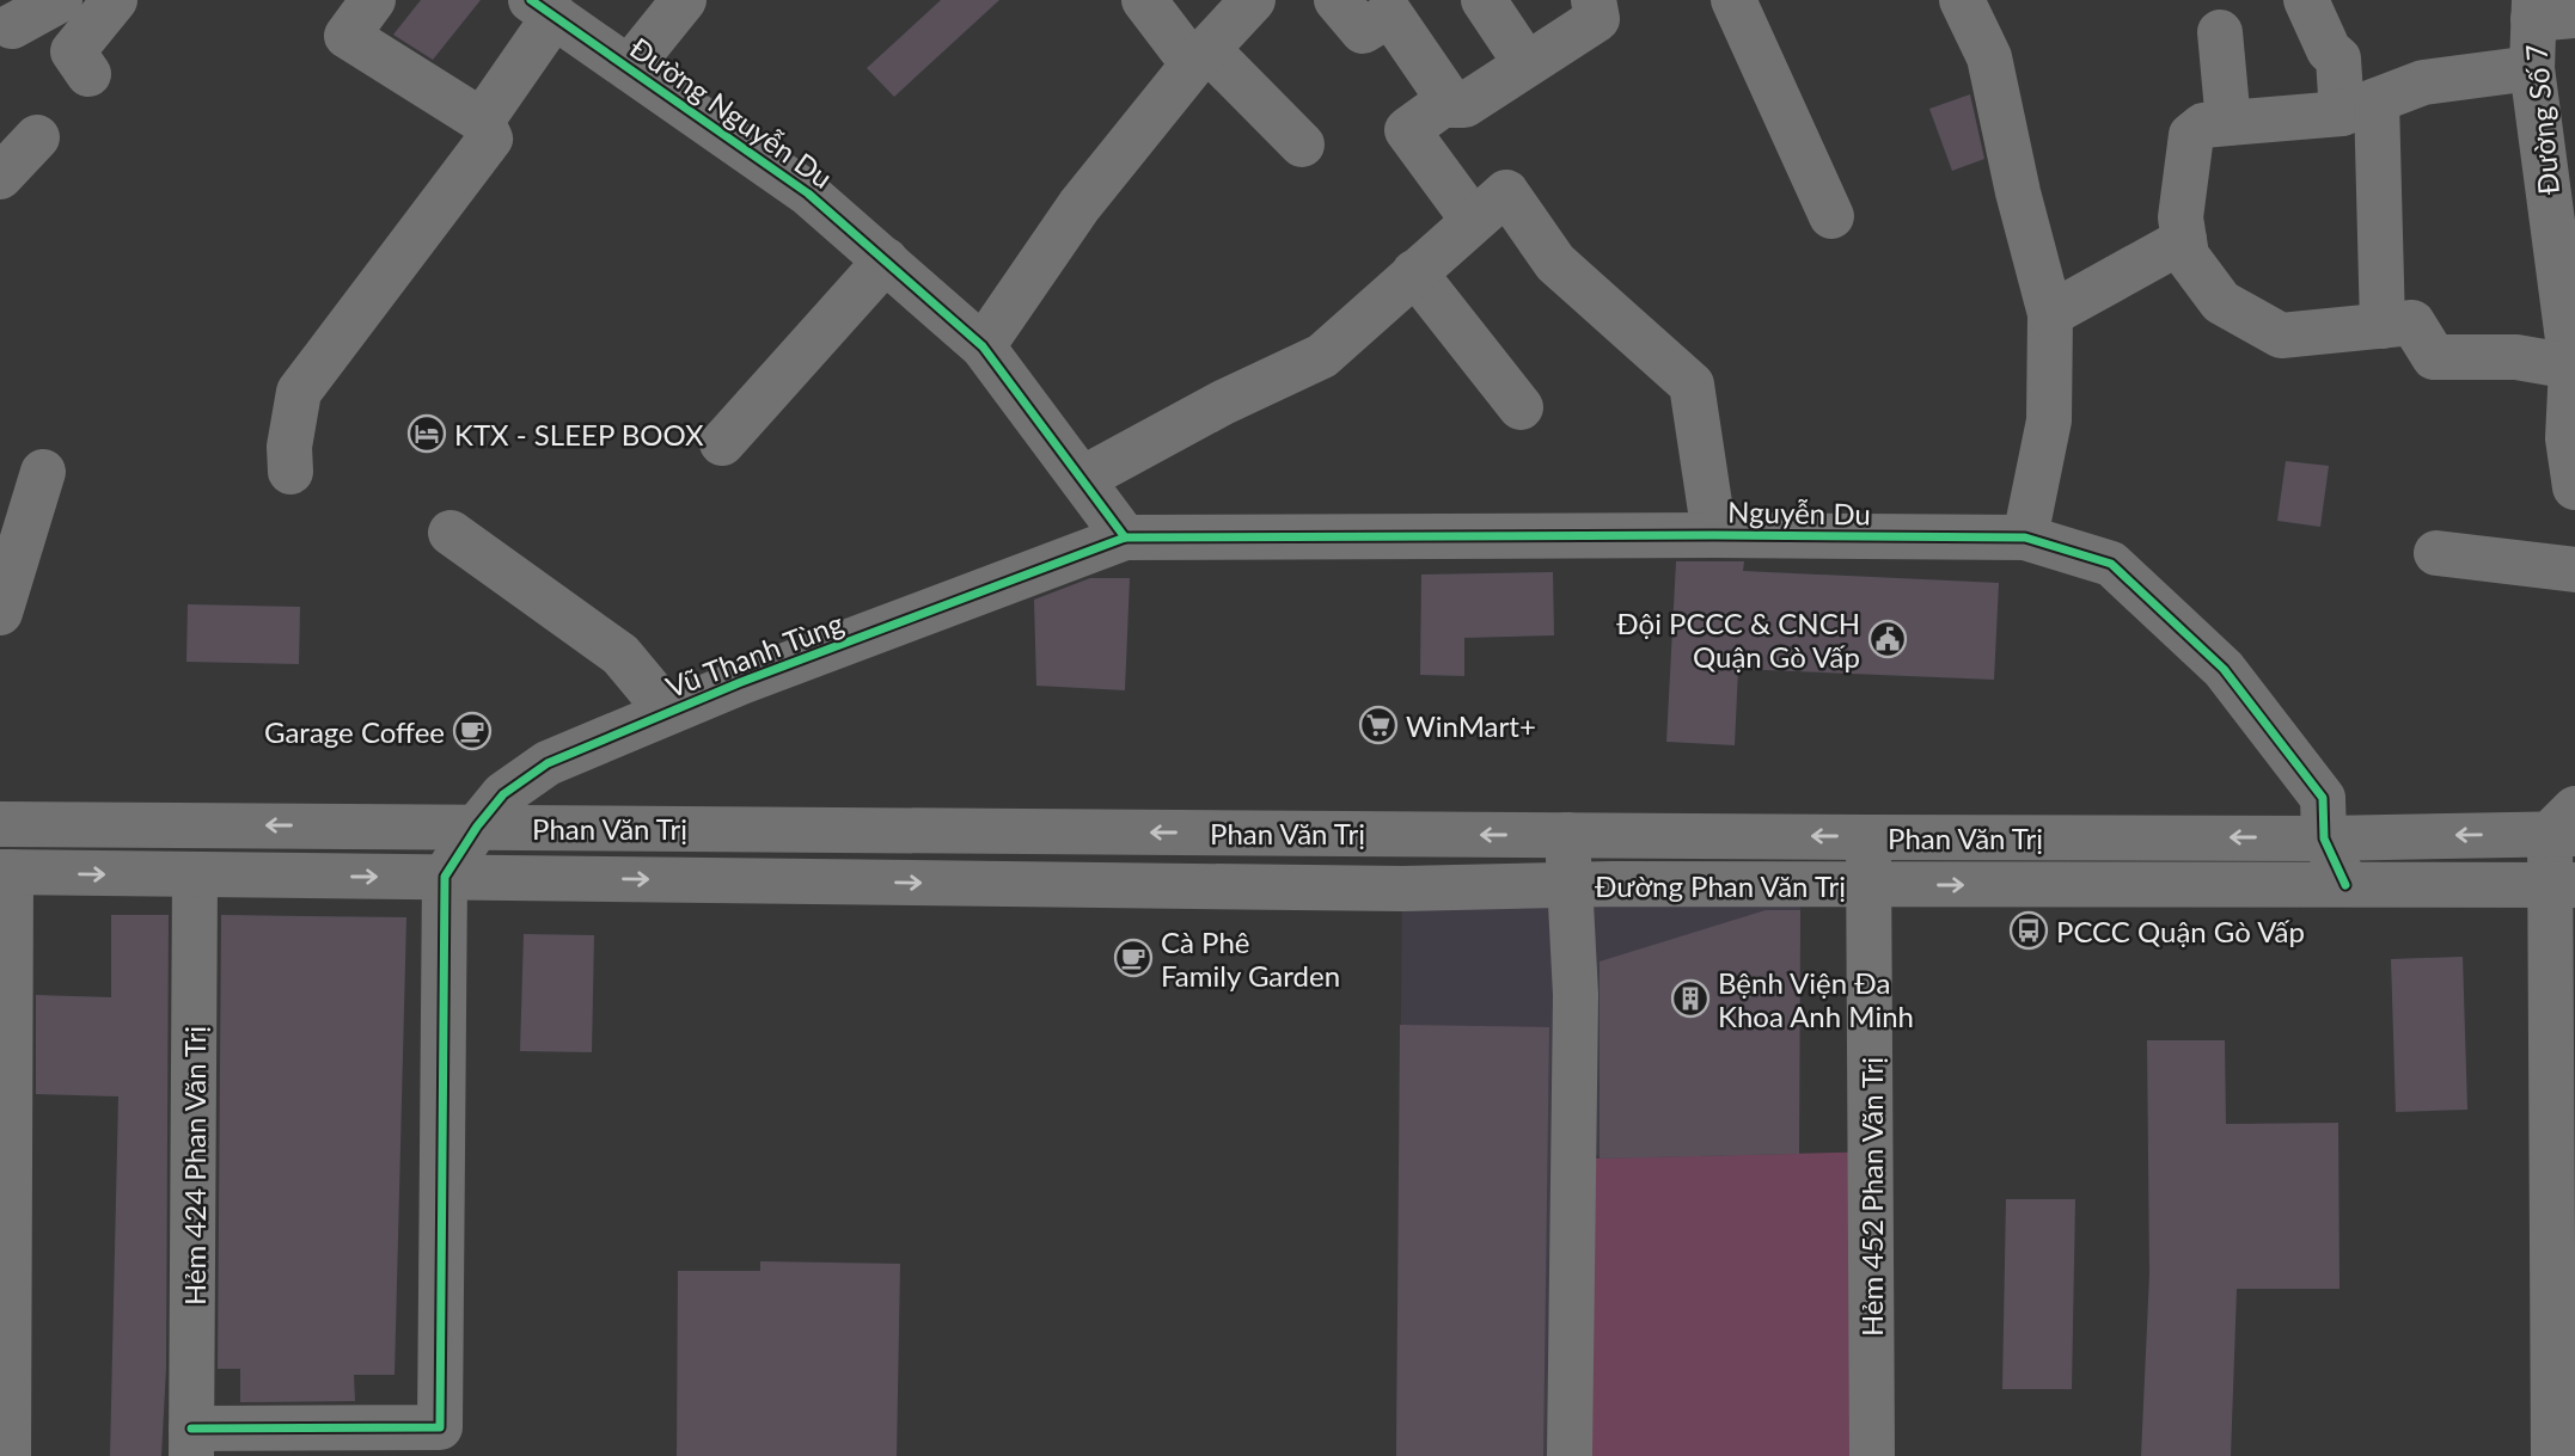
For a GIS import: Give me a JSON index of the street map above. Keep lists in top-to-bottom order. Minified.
{"streets":{"main road":["Phan Văn Trị","Đường Phan Văn Trị"],"street":["Đường Nguyễn Du","Đường Số 7","Nguyễn Du","Vũ Thanh Tùng","Hẻm 424 Phan Văn Trị","Hẻm 452 Phan Văn Trị"]},"crossings":[["Đường Nguyễn Du","Nguyễn Du"],["Đường Nguyễn Du","Vũ Thanh Tùng"],["Nguyễn Du","Vũ Thanh Tùng"],["Nguyễn Du","Phan Văn Trị"],["Vũ Thanh Tùng","Phan Văn Trị"],["Phan Văn Trị","Đường Phan Văn Trị"],["Phan Văn Trị","Hẻm 424 Phan Văn Trị"],["Phan Văn Trị","Hẻm 452 Phan Văn Trị"],["Đường Phan Văn Trị","Hẻm 452 Phan Văn Trị"]],"places":{"hotel":["KTX - SLEEP BOOX"],"public building":["Đội PCCC & CNCH Quận Gò Vấp"],"supermarket":["WinMart+"],"cafe":["Garage Coffee","Cà Phê Family Garden"],"bus stop":["PCCC Quận Gò Vấp"],"building":["Bệnh Viện Đa Khoa Anh Minh"]}}
